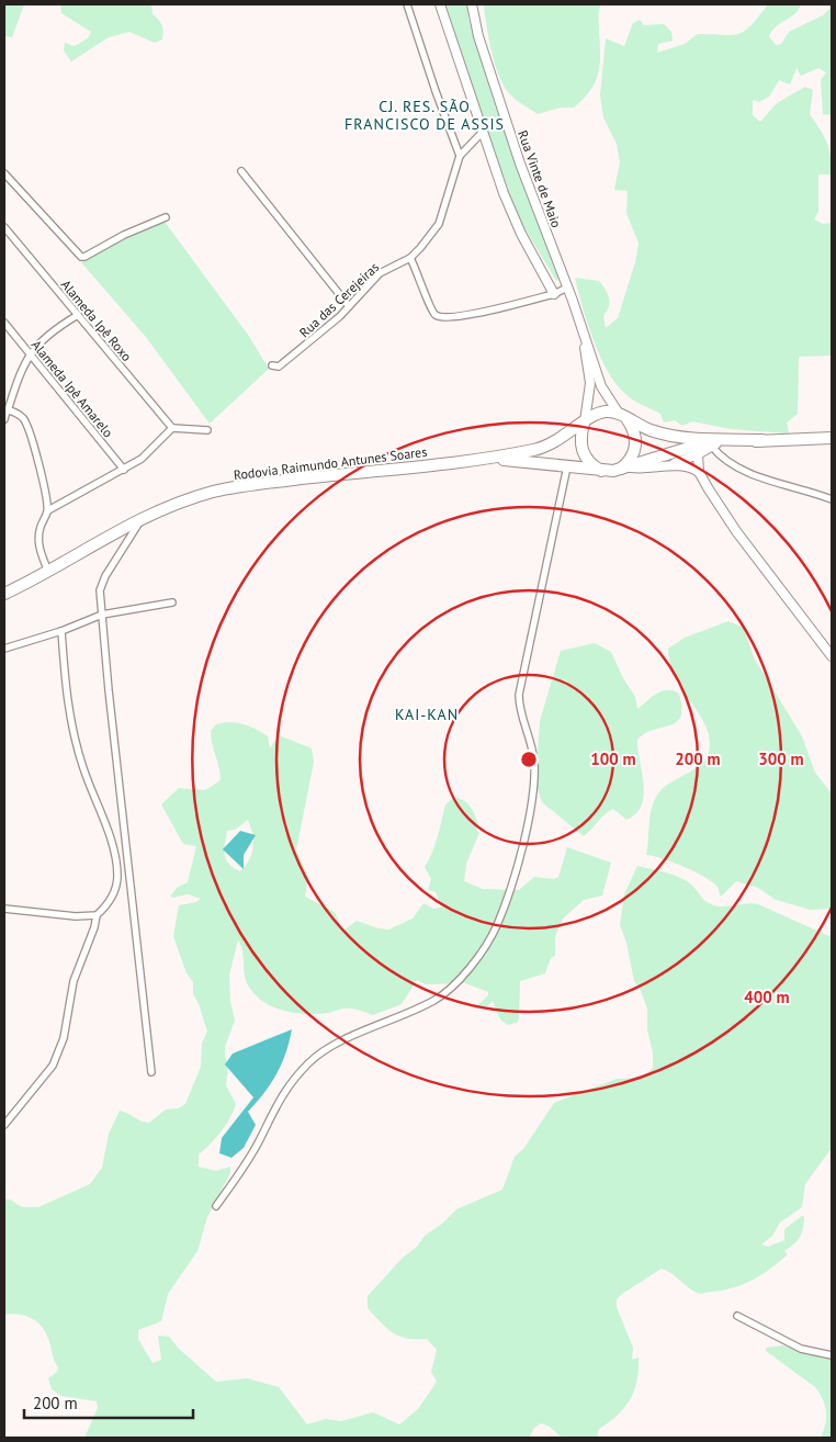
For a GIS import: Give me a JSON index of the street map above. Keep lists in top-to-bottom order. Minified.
{"streets":{"highway":["Rodovia Raimundo Antunes Soares"],"street":["Rua Vinte de Maio","Rua das Cerejeiras","Alameda Ipê Roxo","Alameda Ipê Amarelo"]},"districts":["CJ. RES. SÃO FRANCISCO DE ASSIS","KAI-KAN"],"scale_bar":"200 m","rings":["100 m","200 m","300 m","400 m"]}
